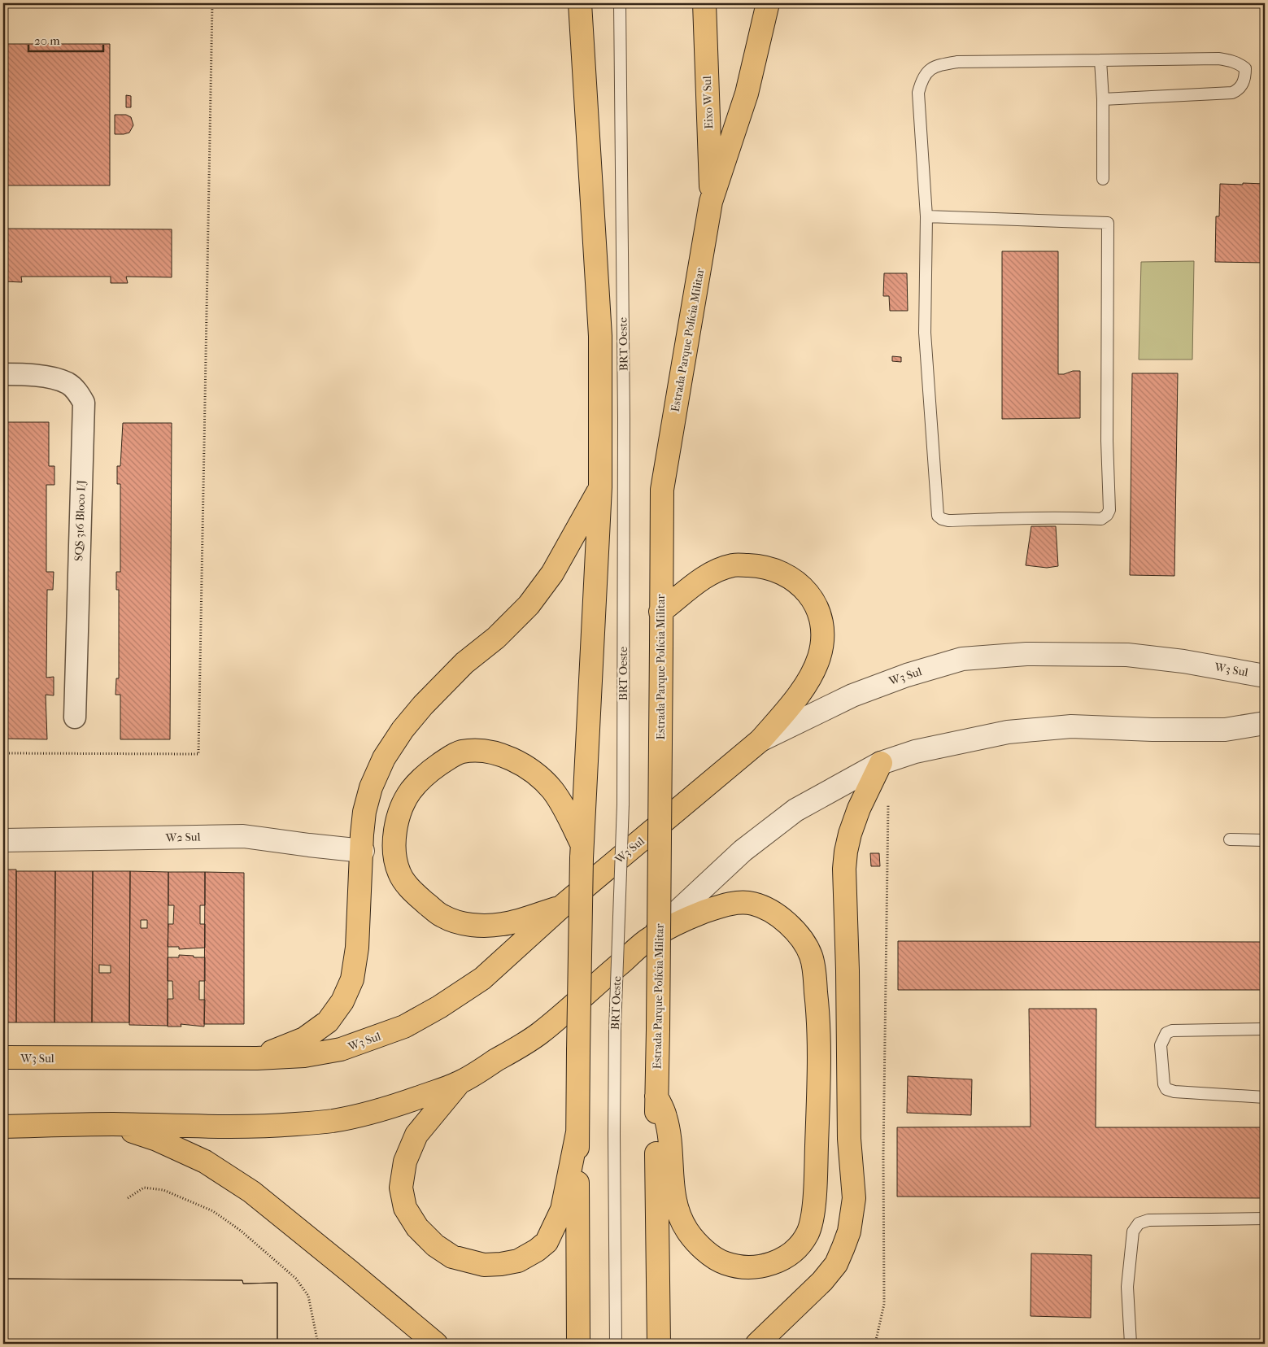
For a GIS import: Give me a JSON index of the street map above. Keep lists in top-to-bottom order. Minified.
{"streets":{"main road":["Eixo W Sul","Estrada Parque Polícia Militar","W3 Sul"],"street":["SQS 316 Bloco I/J","W2 Sul"],"lane":["BRT Oeste"]},"crossings":[["Eixo W Sul","Estrada Parque Polícia Militar"]],"scale_bar":"20 m"}
